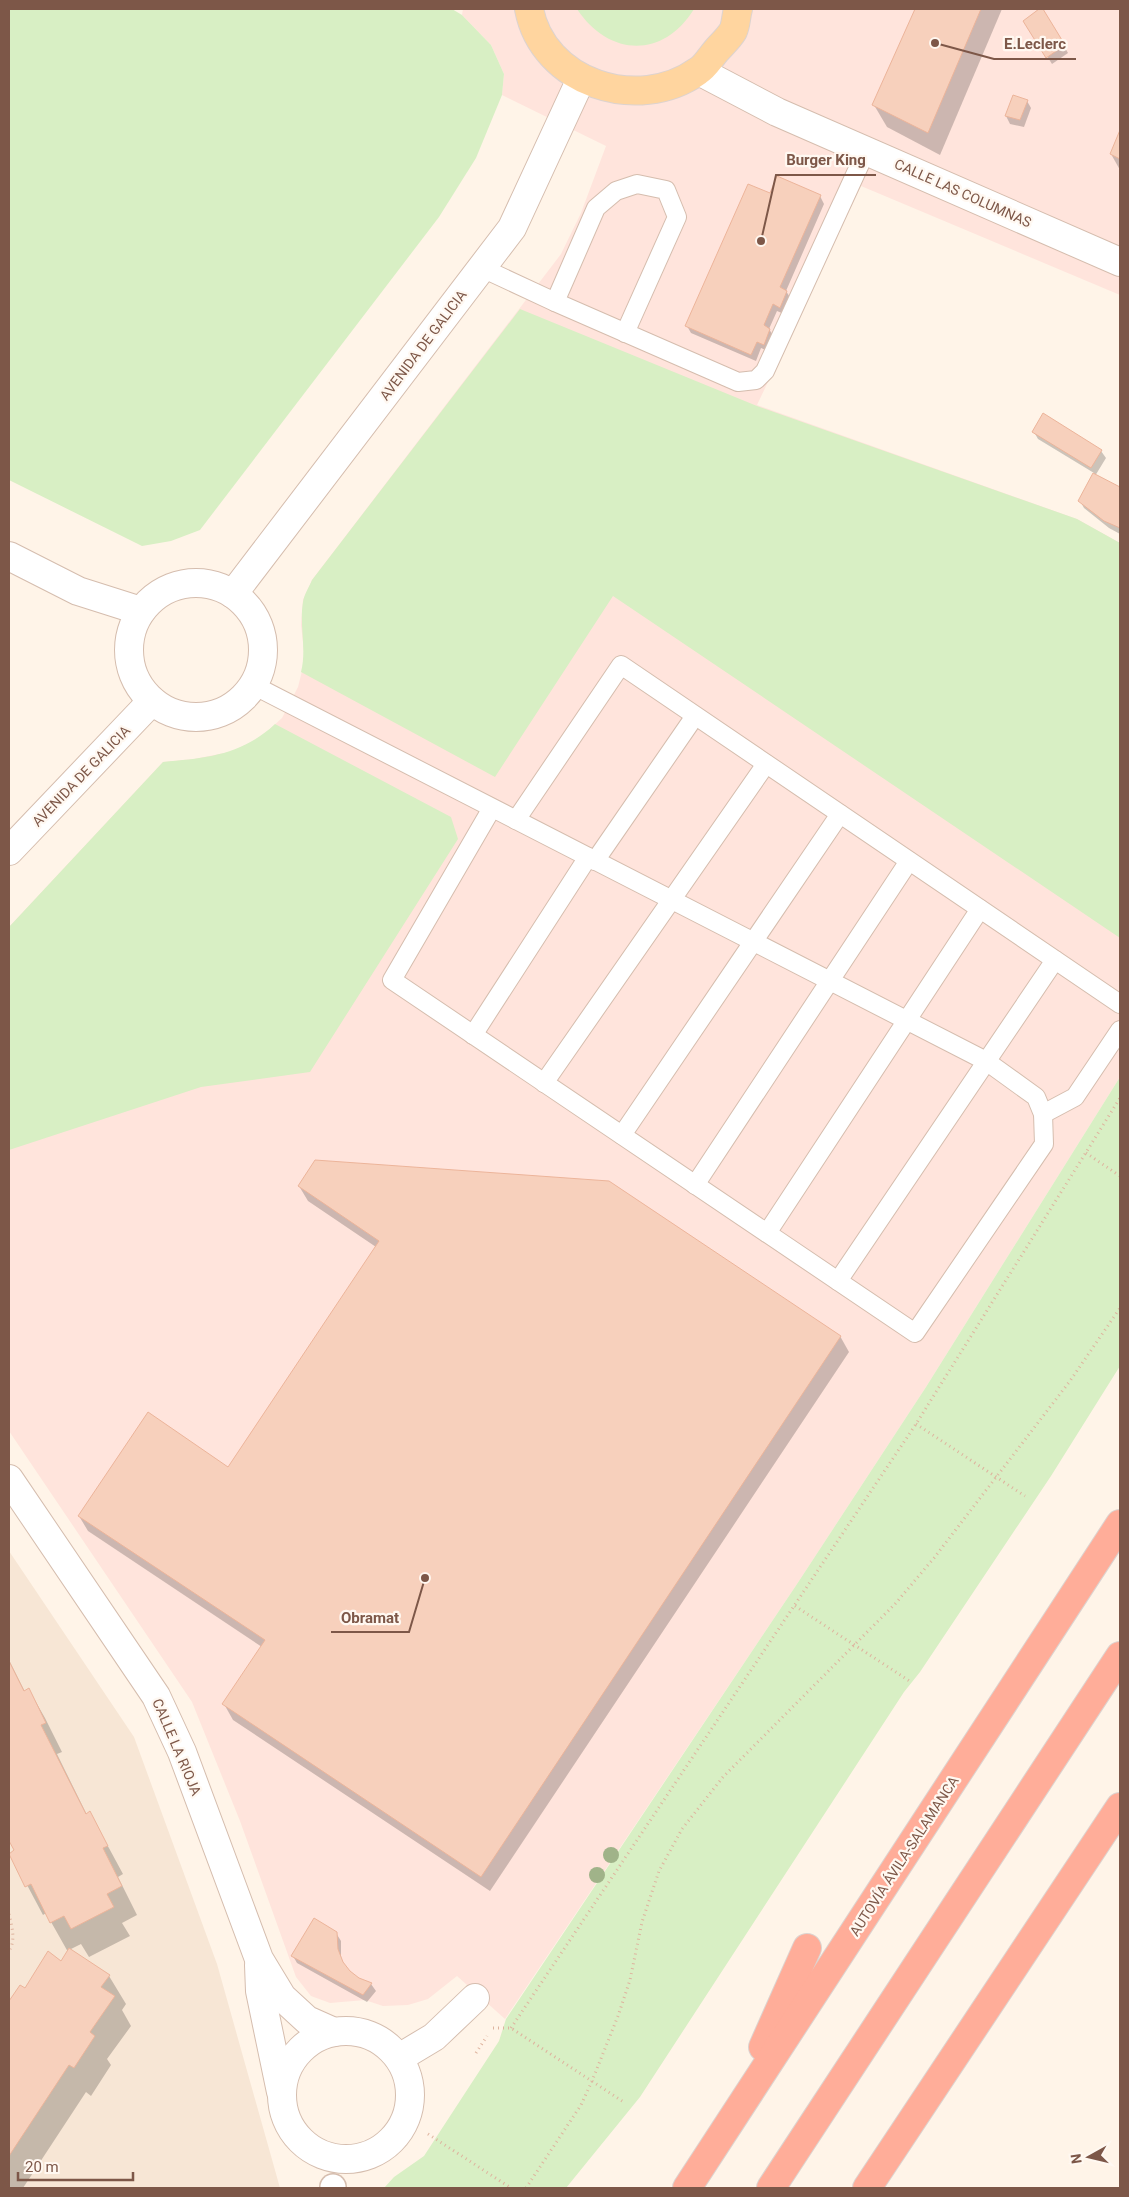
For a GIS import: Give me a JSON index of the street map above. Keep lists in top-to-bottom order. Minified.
{"streets":{"highway":["AUTOVÍA ÁVILA-SALAMANCA"],"street":["CALLE LAS COLUMNAS","AVENIDA DE GALICIA","CALLE LA RIOJA"]},"places":["E.Leclerc","Burger King","Obramat"],"scale_bar":"20 m","north":"left"}
